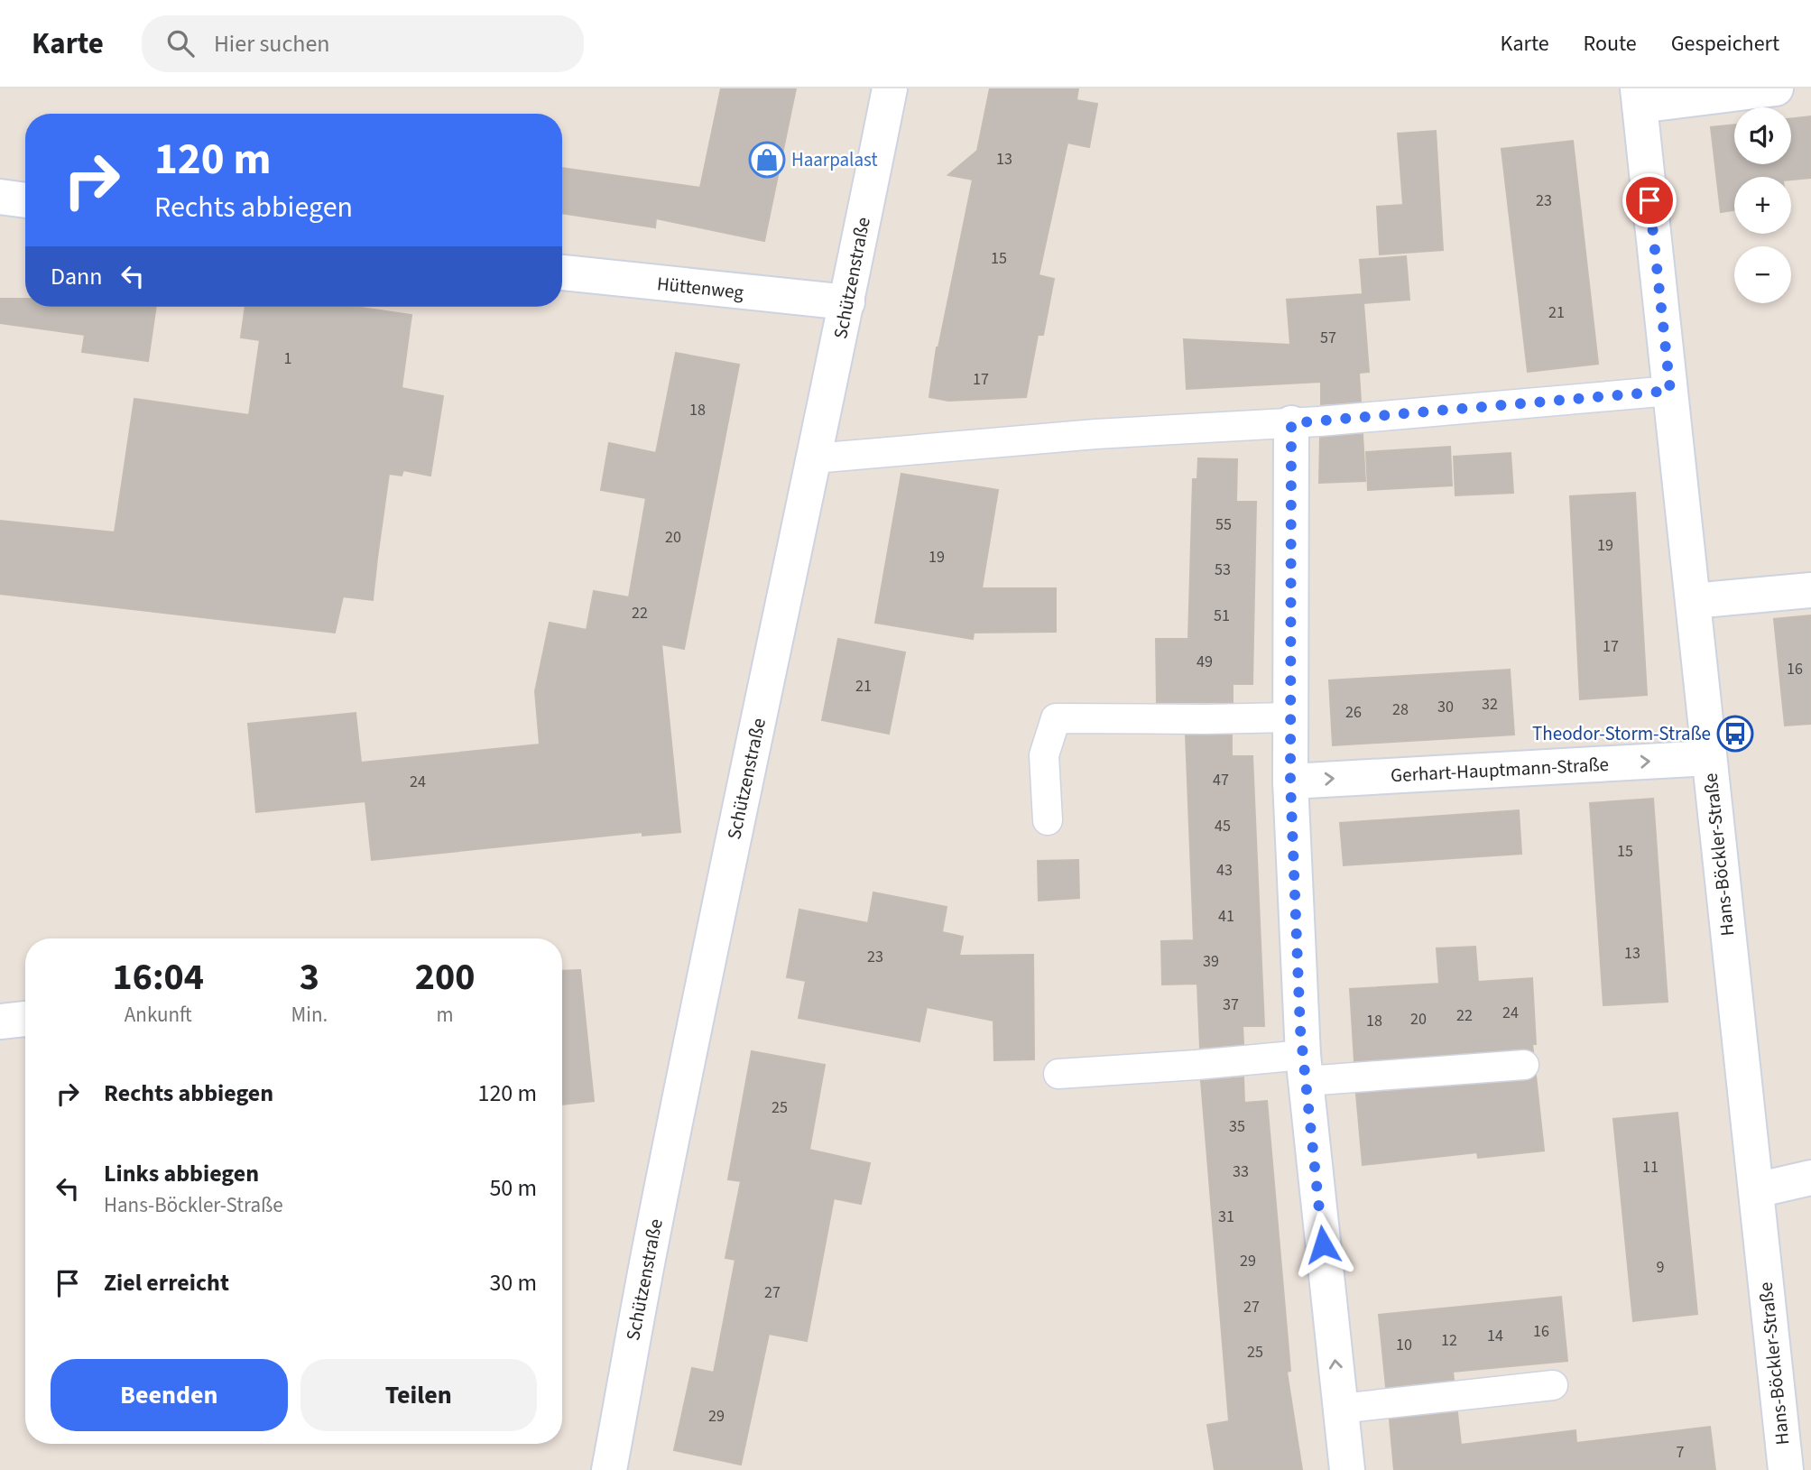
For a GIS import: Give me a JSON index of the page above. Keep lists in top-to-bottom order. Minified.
{"streets":{"street":["Schützenstraße","Hüttenweg","Gerhart-Hauptmann-Straße","Hans-Böckler-Straße"]},"crossings":[["Schützenstraße","Hüttenweg"],["Gerhart-Hauptmann-Straße","Hans-Böckler-Straße"]],"one_way":["Gerhart-Hauptmann-Straße"],"places":{"shop":["Haarpalast"],"bus stop":["Theodor-Storm-Straße"]},"house_numbers":["13","23","15","21","57","1","17","18","55","20","19","19","53","22","51","17","49","16","21","32","30","28","26","47","24","45","15","43","41","13","23","39","37","24","22","20","18","25","35","11","33","31","29","9","27","27","16","14","12","10","25","29","7"],"page":{"header":"Karte","search":"Hier suchen","nav":["Karte","Route","Gespeichert"],"map_buttons":["+","−"],"turn":["120 m","Rechts abbiegen"],"then":"Dann","eta":["16:04","Ankunft","3","Min.","200","m"],"list":[{"name":"Rechts abbiegen","value":"120 m"},{"name":"Links abbiegen","note":"Hans-Böckler-Straße","value":"50 m"},{"name":"Ziel erreicht","value":"30 m"}],"buttons":["Beenden","Teilen"]}}
